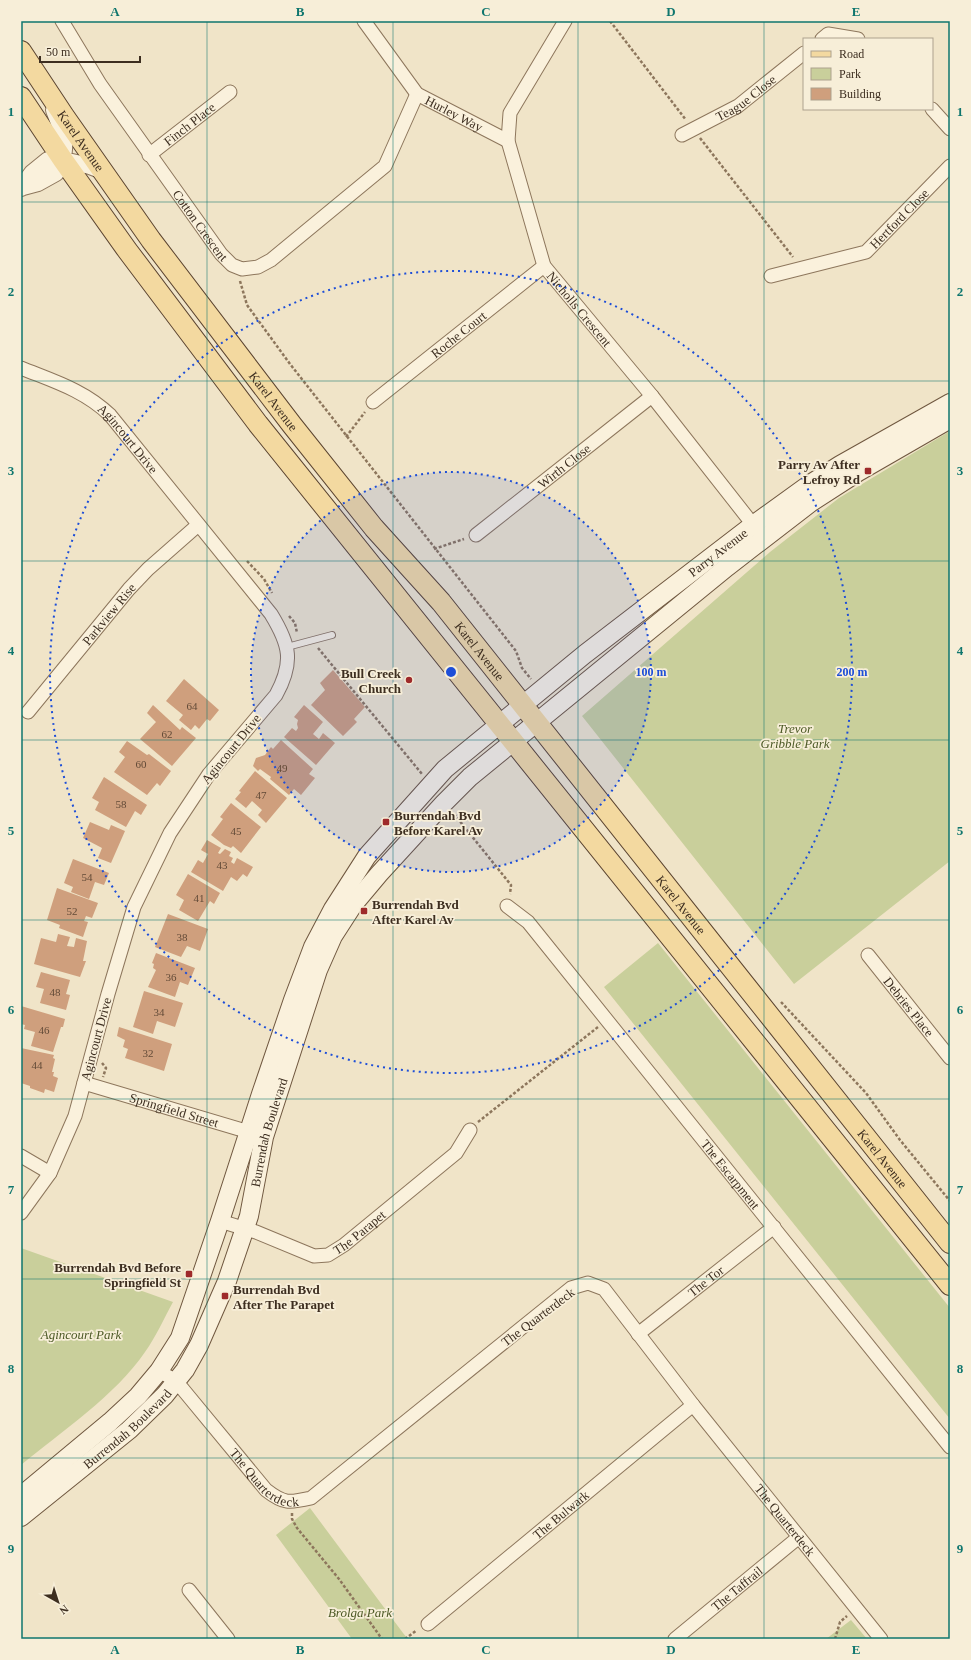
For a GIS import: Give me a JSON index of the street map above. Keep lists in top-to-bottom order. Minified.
{"streets":{"main road":["Karel Avenue","Parry Avenue","Burrendah Boulevard"],"street":["Teague Close","Hurley Way","Finch Place","Hertford Close","Cotton Crescent","Nicholls Crescent","Roche Court","Agincourt Drive","Wirth Close","Parkview Rise","Debries Place","Springfield Street","The Escarpment","The Parapet","The Tor","The Quarterdeck","The Bulwark","The Taffrail"]},"crossings":[["Hurley Way","Cotton Crescent"],["Hurley Way","Nicholls Crescent"],["Finch Place","Cotton Crescent"],["Karel Avenue","Parry Avenue"],["Karel Avenue","Burrendah Boulevard"],["Nicholls Crescent","Roche Court"],["Nicholls Crescent","Wirth Close"],["Nicholls Crescent","Parry Avenue"],["Agincourt Drive","Parkview Rise"],["Agincourt Drive","Springfield Street"],["Parry Avenue","Burrendah Boulevard"],["Springfield Street","Burrendah Boulevard"],["Burrendah Boulevard","The Parapet"],["Burrendah Boulevard","The Quarterdeck"],["The Escarpment","The Tor"],["The Tor","The Quarterdeck"],["The Quarterdeck","The Bulwark"],["The Quarterdeck","The Taffrail"]],"parks":["Trevor Gribble Park","Agincourt Park","Brolga Park"],"places":{"transit":["Parry Av After Lefroy Rd","Burrendah Bvd Before Karel Av","Burrendah Bvd After Karel Av","Burrendah Bvd Before Springfield St","Burrendah Bvd After The Parapet"],"other":["Bull Creek Church"]},"house_numbers":["64","62","60","49","47","58","45","43","54","41","52","38","36","48","34","46","32","44"],"legend":["Road","Park","Building"],"scale_bar":"50 m","north":"bottom right","grid":{"columns":["A","B","C","D","E"],"rows":["1","2","3","4","5","6","7","8","9"]},"rings":["100 m","200 m"]}
